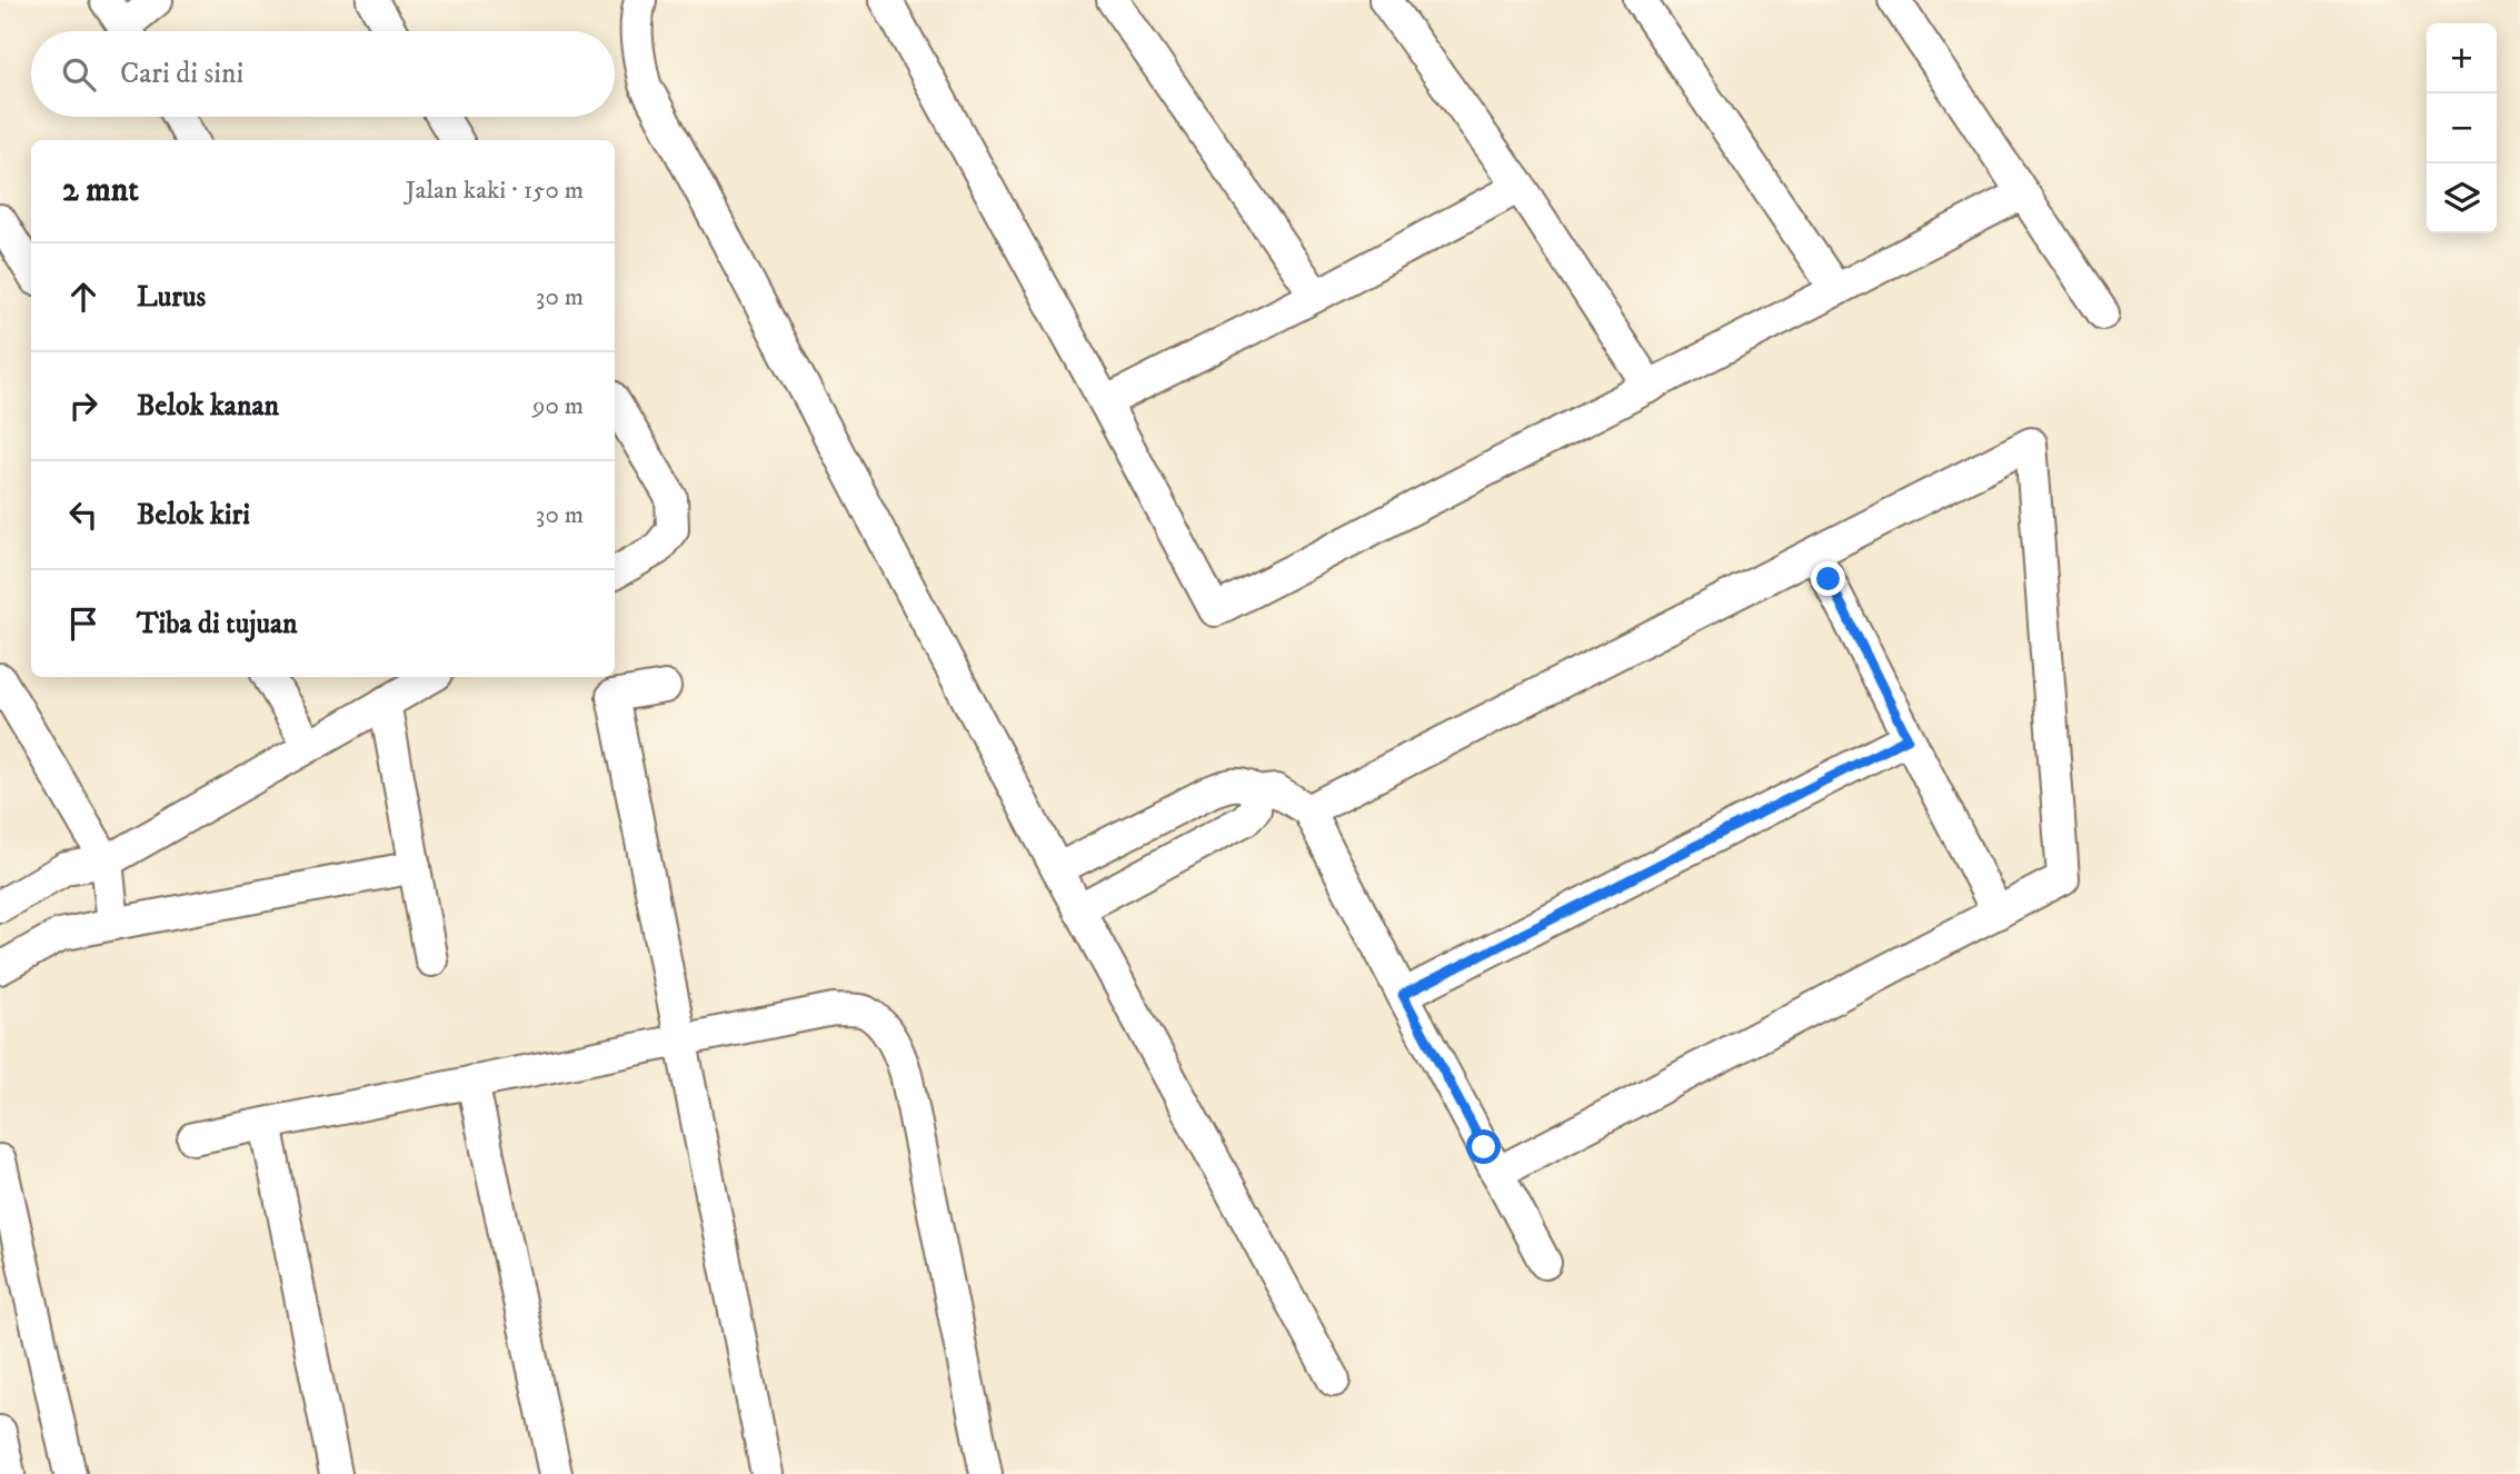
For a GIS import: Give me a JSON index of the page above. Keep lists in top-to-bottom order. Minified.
{"page":{"map_buttons":["+","−"],"search":"Cari di sini","heading":["2 mnt","Jalan kaki · 150 m"],"list":[["Lurus","30 m"],["Belok kanan","90 m"],["Belok kiri","30 m"],"Tiba di tujuan"]}}
